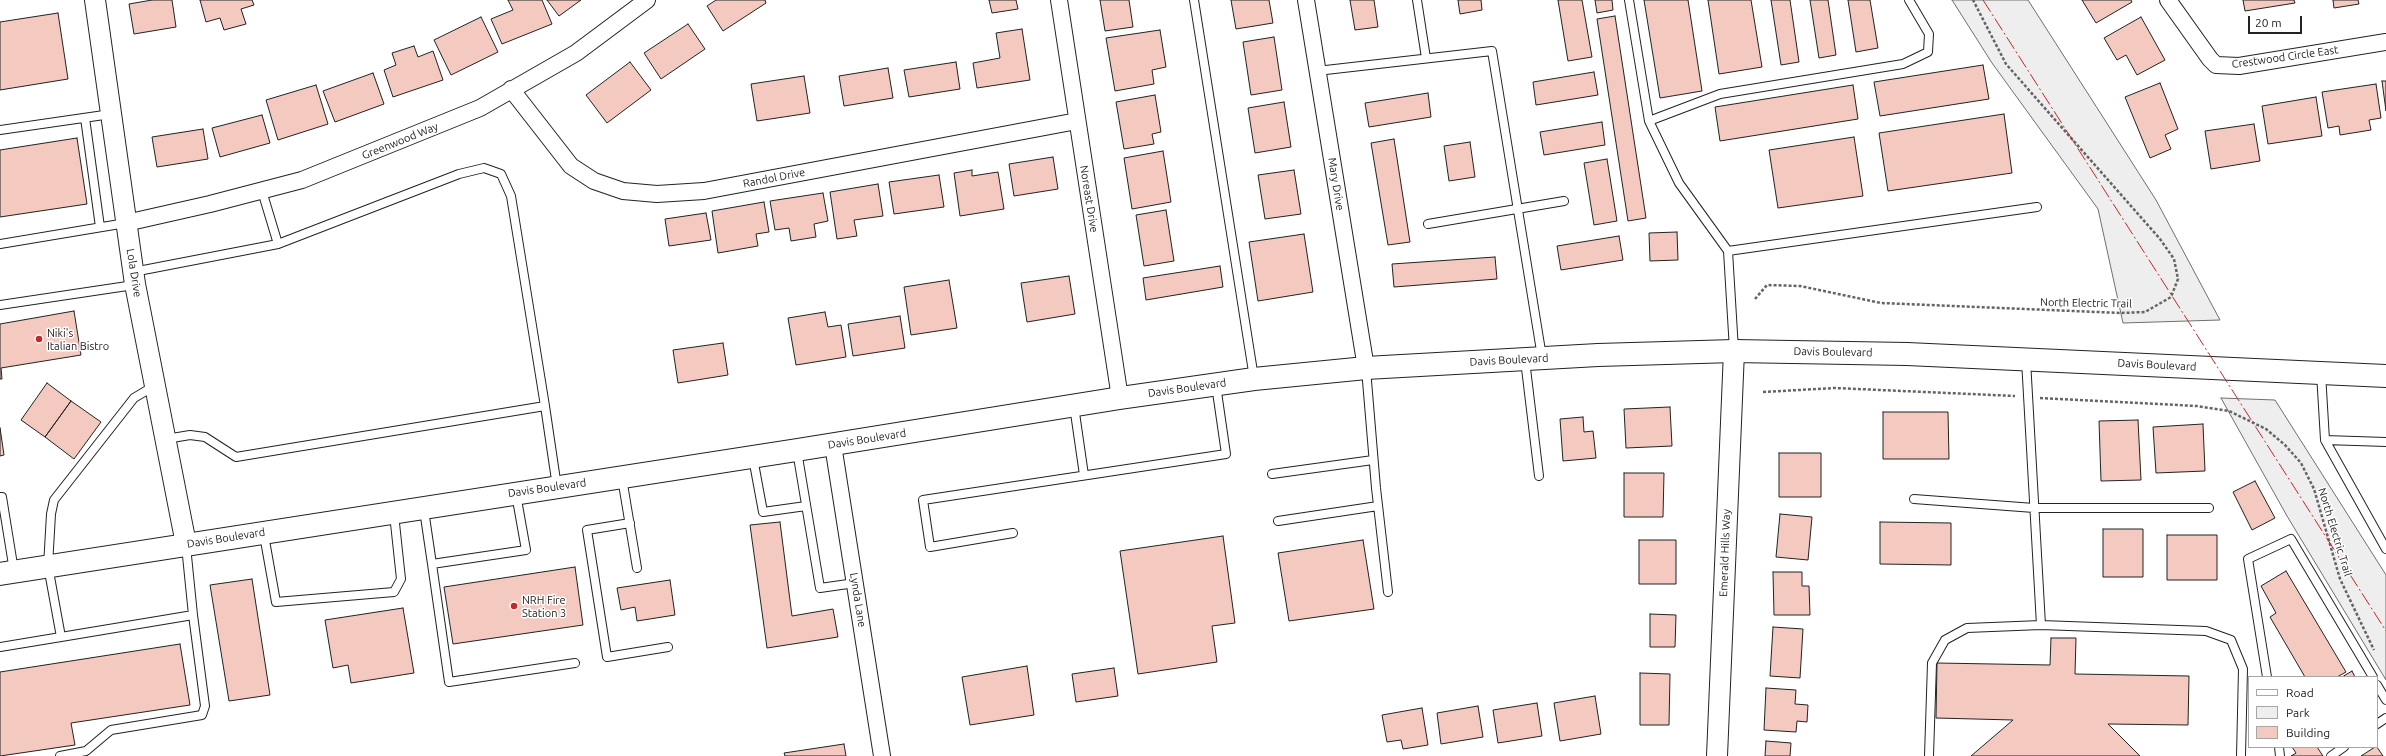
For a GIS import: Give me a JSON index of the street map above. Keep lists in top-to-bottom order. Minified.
{"streets":{"main road":["Davis Boulevard"],"street":["Crestwood Circle East","Greenwood Way","Randol Drive","Mary Drive","Noreast Drive","Lola Drive","Emerald Hills Way","Lynda Lane"],"path":["North Electric Trail"]},"crossings":[["Greenwood Way","Randol Drive"],["Greenwood Way","Lola Drive"],["Randol Drive","Noreast Drive"],["Mary Drive","Davis Boulevard"],["Noreast Drive","Davis Boulevard"],["Lola Drive","Davis Boulevard"],["Davis Boulevard","Emerald Hills Way"],["Davis Boulevard","Lynda Lane"]],"places":["Niki's Italian Bistro","NRH Fire Station 3"],"legend":["Road","Park","Building"],"scale_bar":"20 m"}
